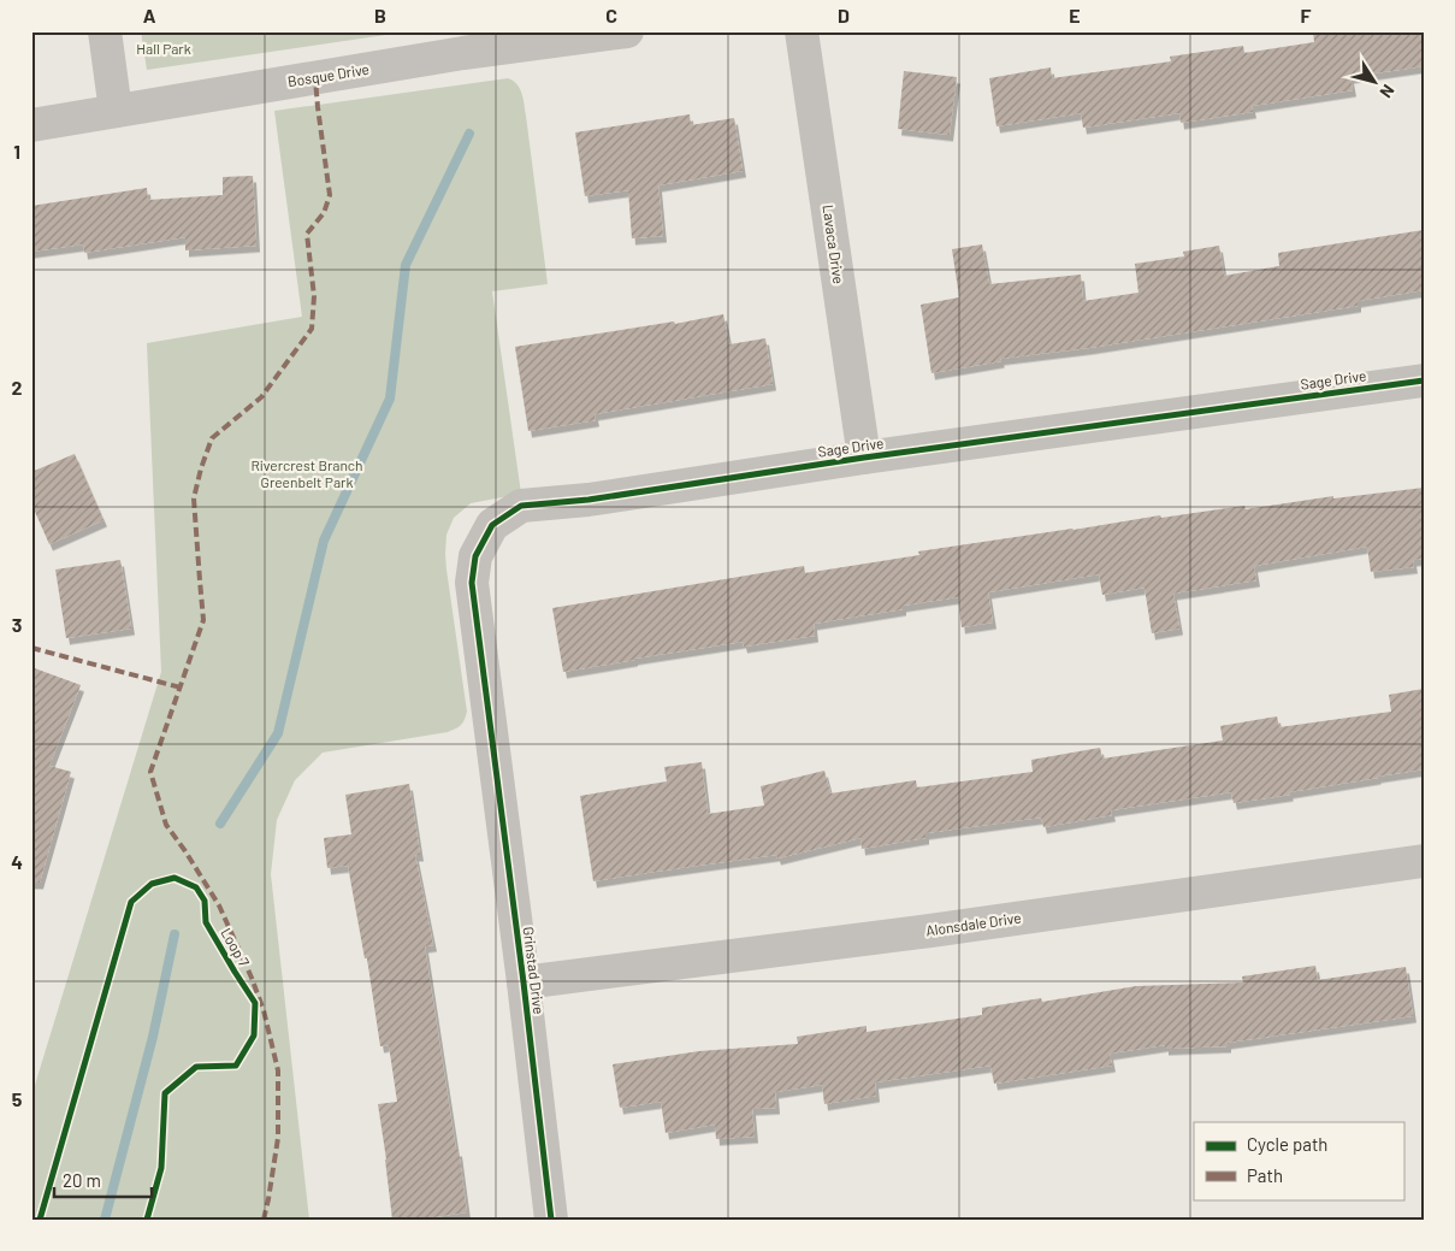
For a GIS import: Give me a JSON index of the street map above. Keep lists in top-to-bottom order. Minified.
{"streets":{"street":["Bosque Drive","Lavaca Drive","Sage Drive","Alonsdale Drive","Grinstad Drive"],"cycle path":["Loop 7"]},"crossings":[["Lavaca Drive","Sage Drive"],["Sage Drive","Grinstad Drive"],["Alonsdale Drive","Grinstad Drive"]],"parks":["Hall Park","Rivercrest Branch Greenbelt Park"],"legend":["Cycle path","Path"],"scale_bar":"20 m","north":"bottom right","grid":{"columns":["A","B","C","D","E","F"],"rows":["1","2","3","4","5"]}}
